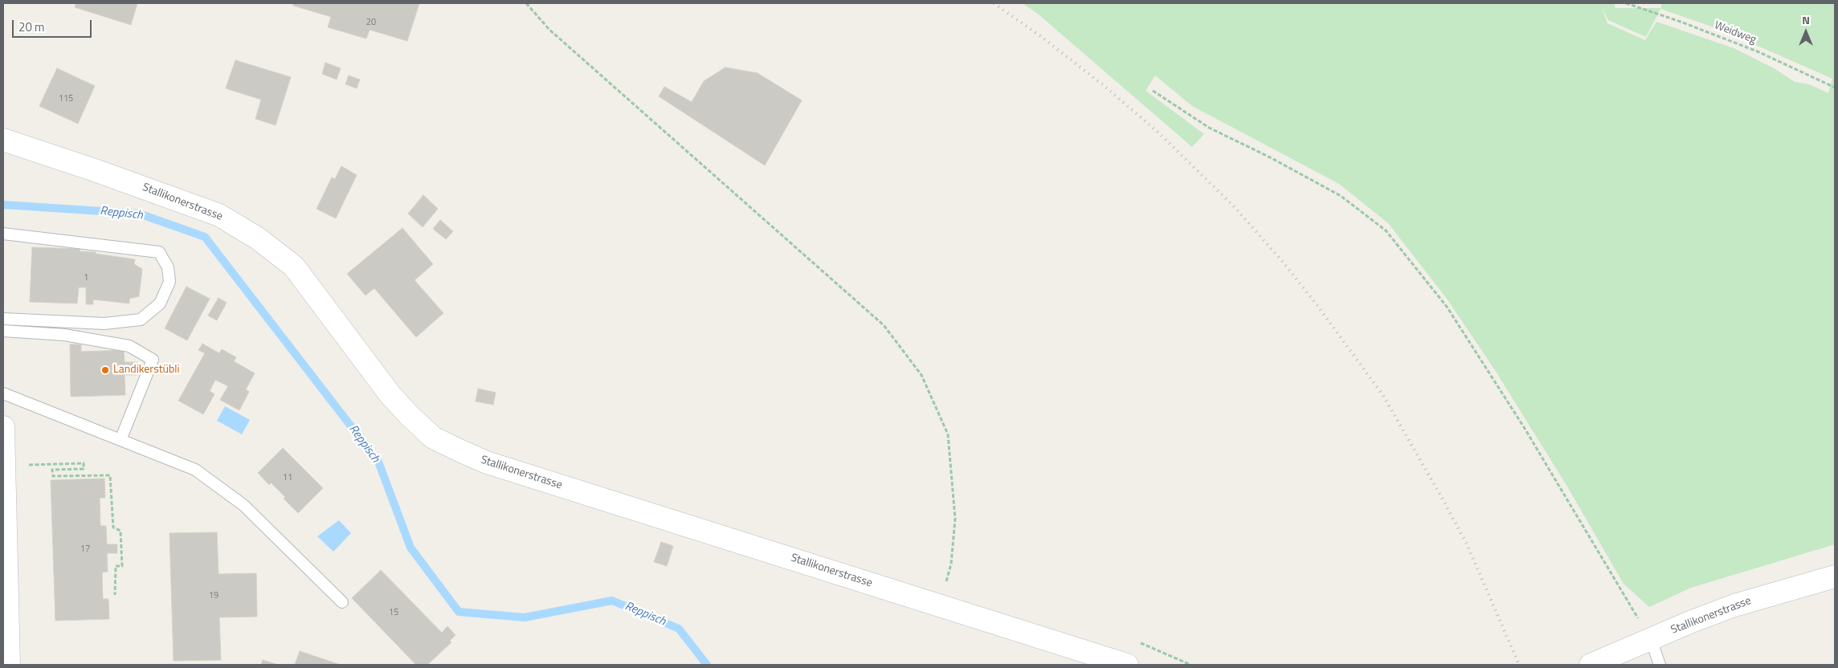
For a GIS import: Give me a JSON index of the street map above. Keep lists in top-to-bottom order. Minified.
{"streets":{"street":["Stallikonerstrasse"],"path":["Weidweg"]},"water":["Reppisch"],"places":["Landikerstübli"],"house_numbers":["20","115","1","11","17","19","15"],"scale_bar":"20 m","north":"top"}
